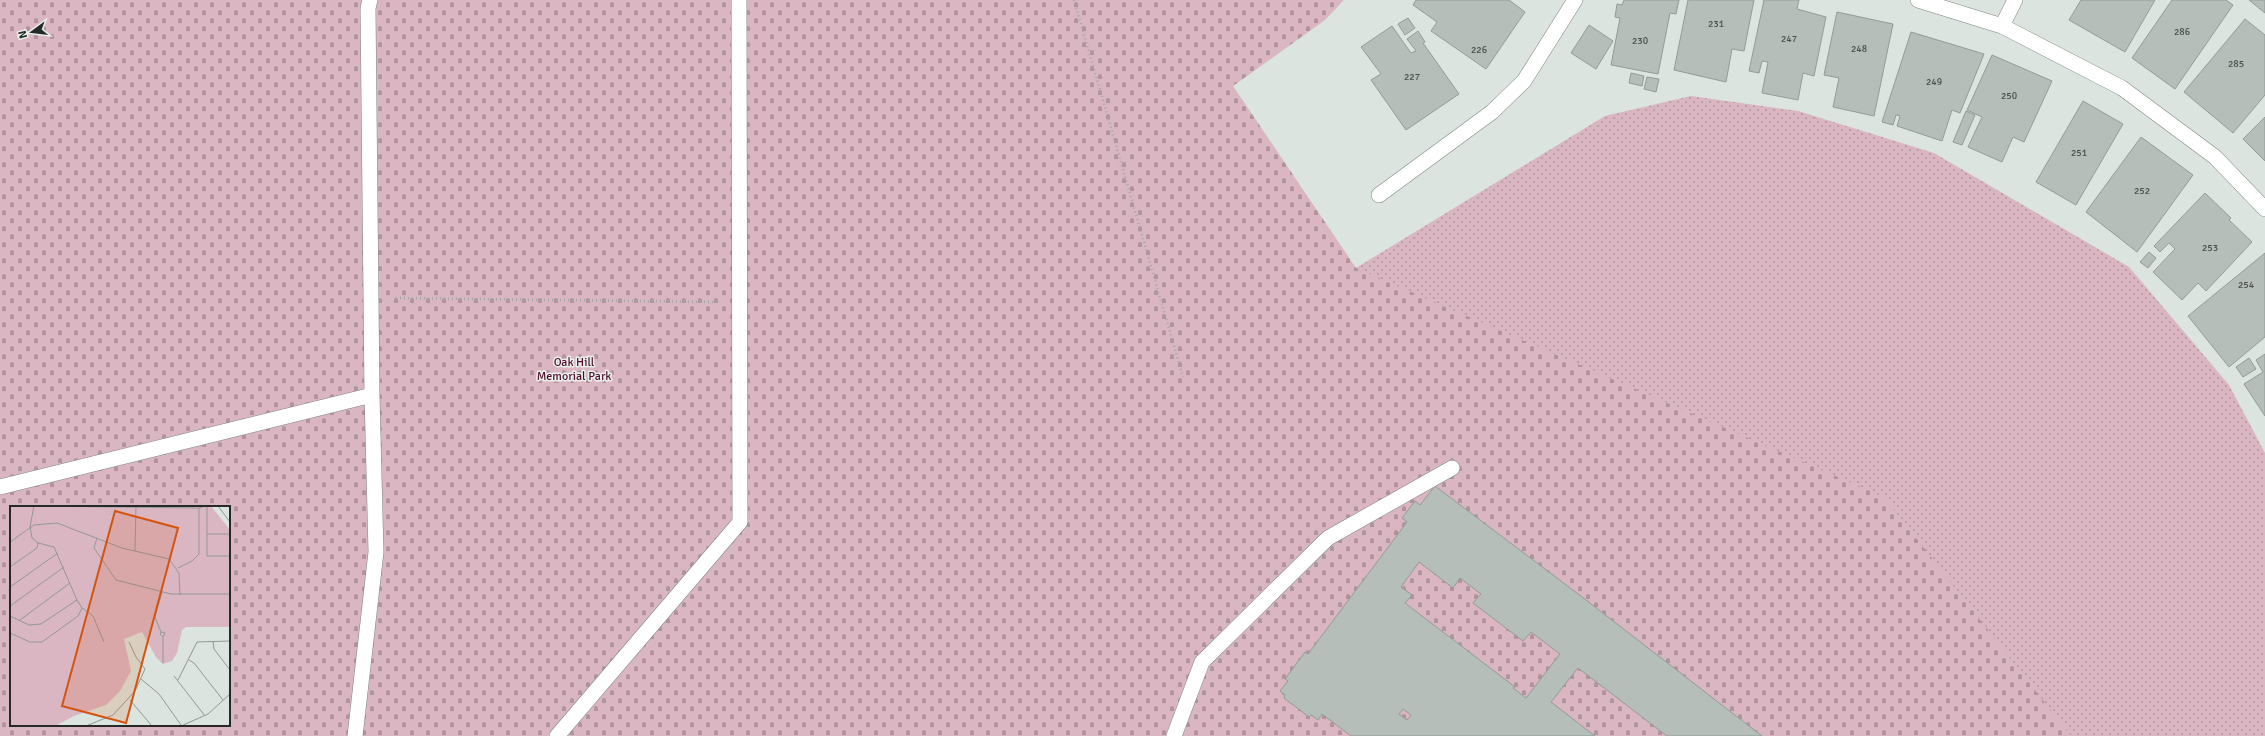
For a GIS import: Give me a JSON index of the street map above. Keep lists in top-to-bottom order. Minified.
{"parks":["Oak Hill Memorial Park"],"house_numbers":["231","286","247","230","248","226","285","227","249","250","251","252","253","254"],"north":"left"}
